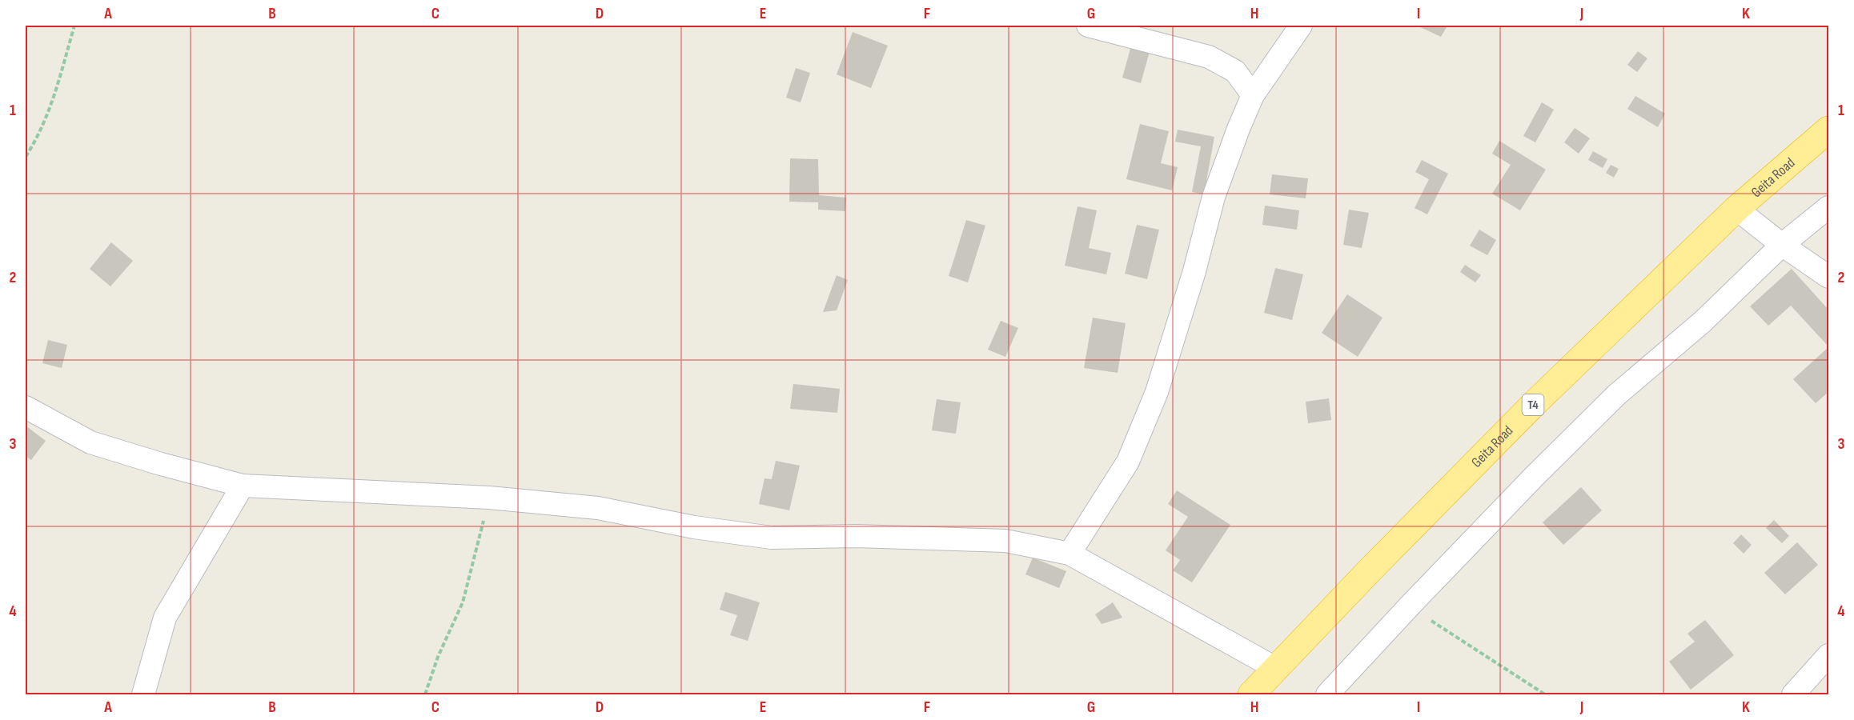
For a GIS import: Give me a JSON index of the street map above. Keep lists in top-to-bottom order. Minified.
{"streets":{"highway":["Geita Road","T4"]},"grid":{"columns":["A","B","C","D","E","F","G","H","I","J","K"],"rows":["1","2","3","4"]}}
